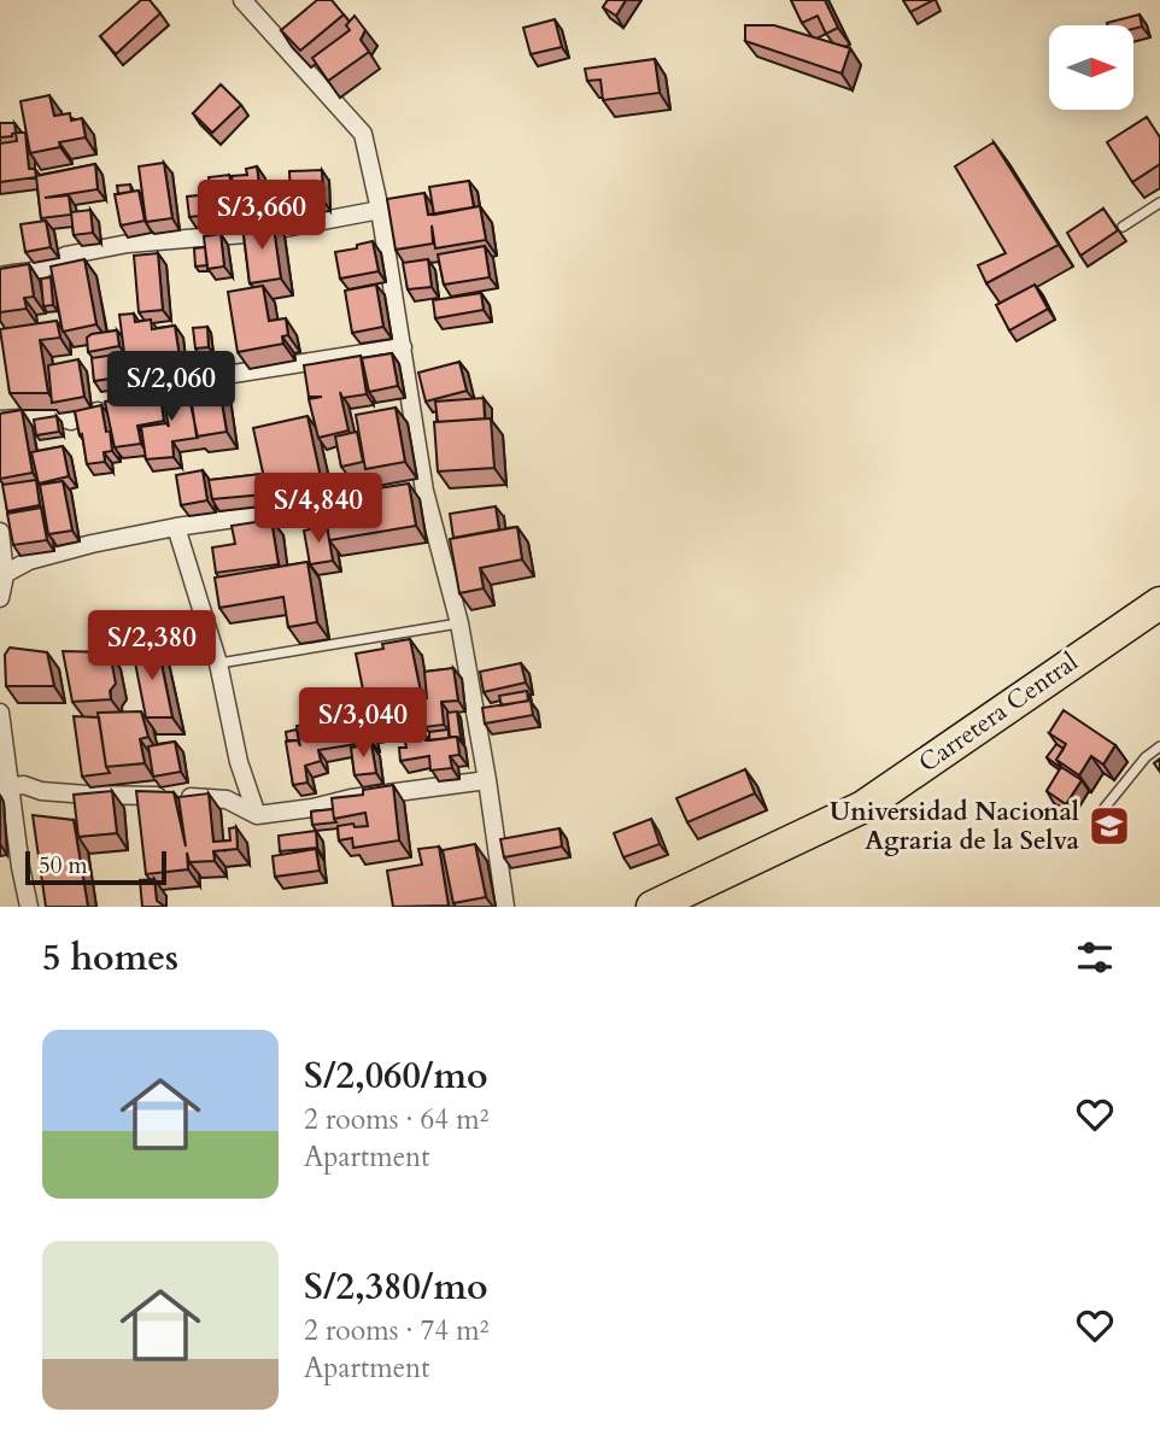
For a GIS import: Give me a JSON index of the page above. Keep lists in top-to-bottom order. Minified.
{"streets":{"highway":["Carretera Central"]},"places":{"school or university":["Universidad Nacional Agraria de la Selva"]},"scale_bar":"50 m","north":"right","page":{"price":["S/3,660","S/2,060","S/4,840","S/2,380","S/3,040"],"scale":"50 m","heading":"5 homes","list":[{"name":"S/2,060/mo","note":"2 rooms · 64 m² · Apartment"},{"name":"S/2,380/mo","note":"2 rooms · 74 m² · Apartment"}]}}
